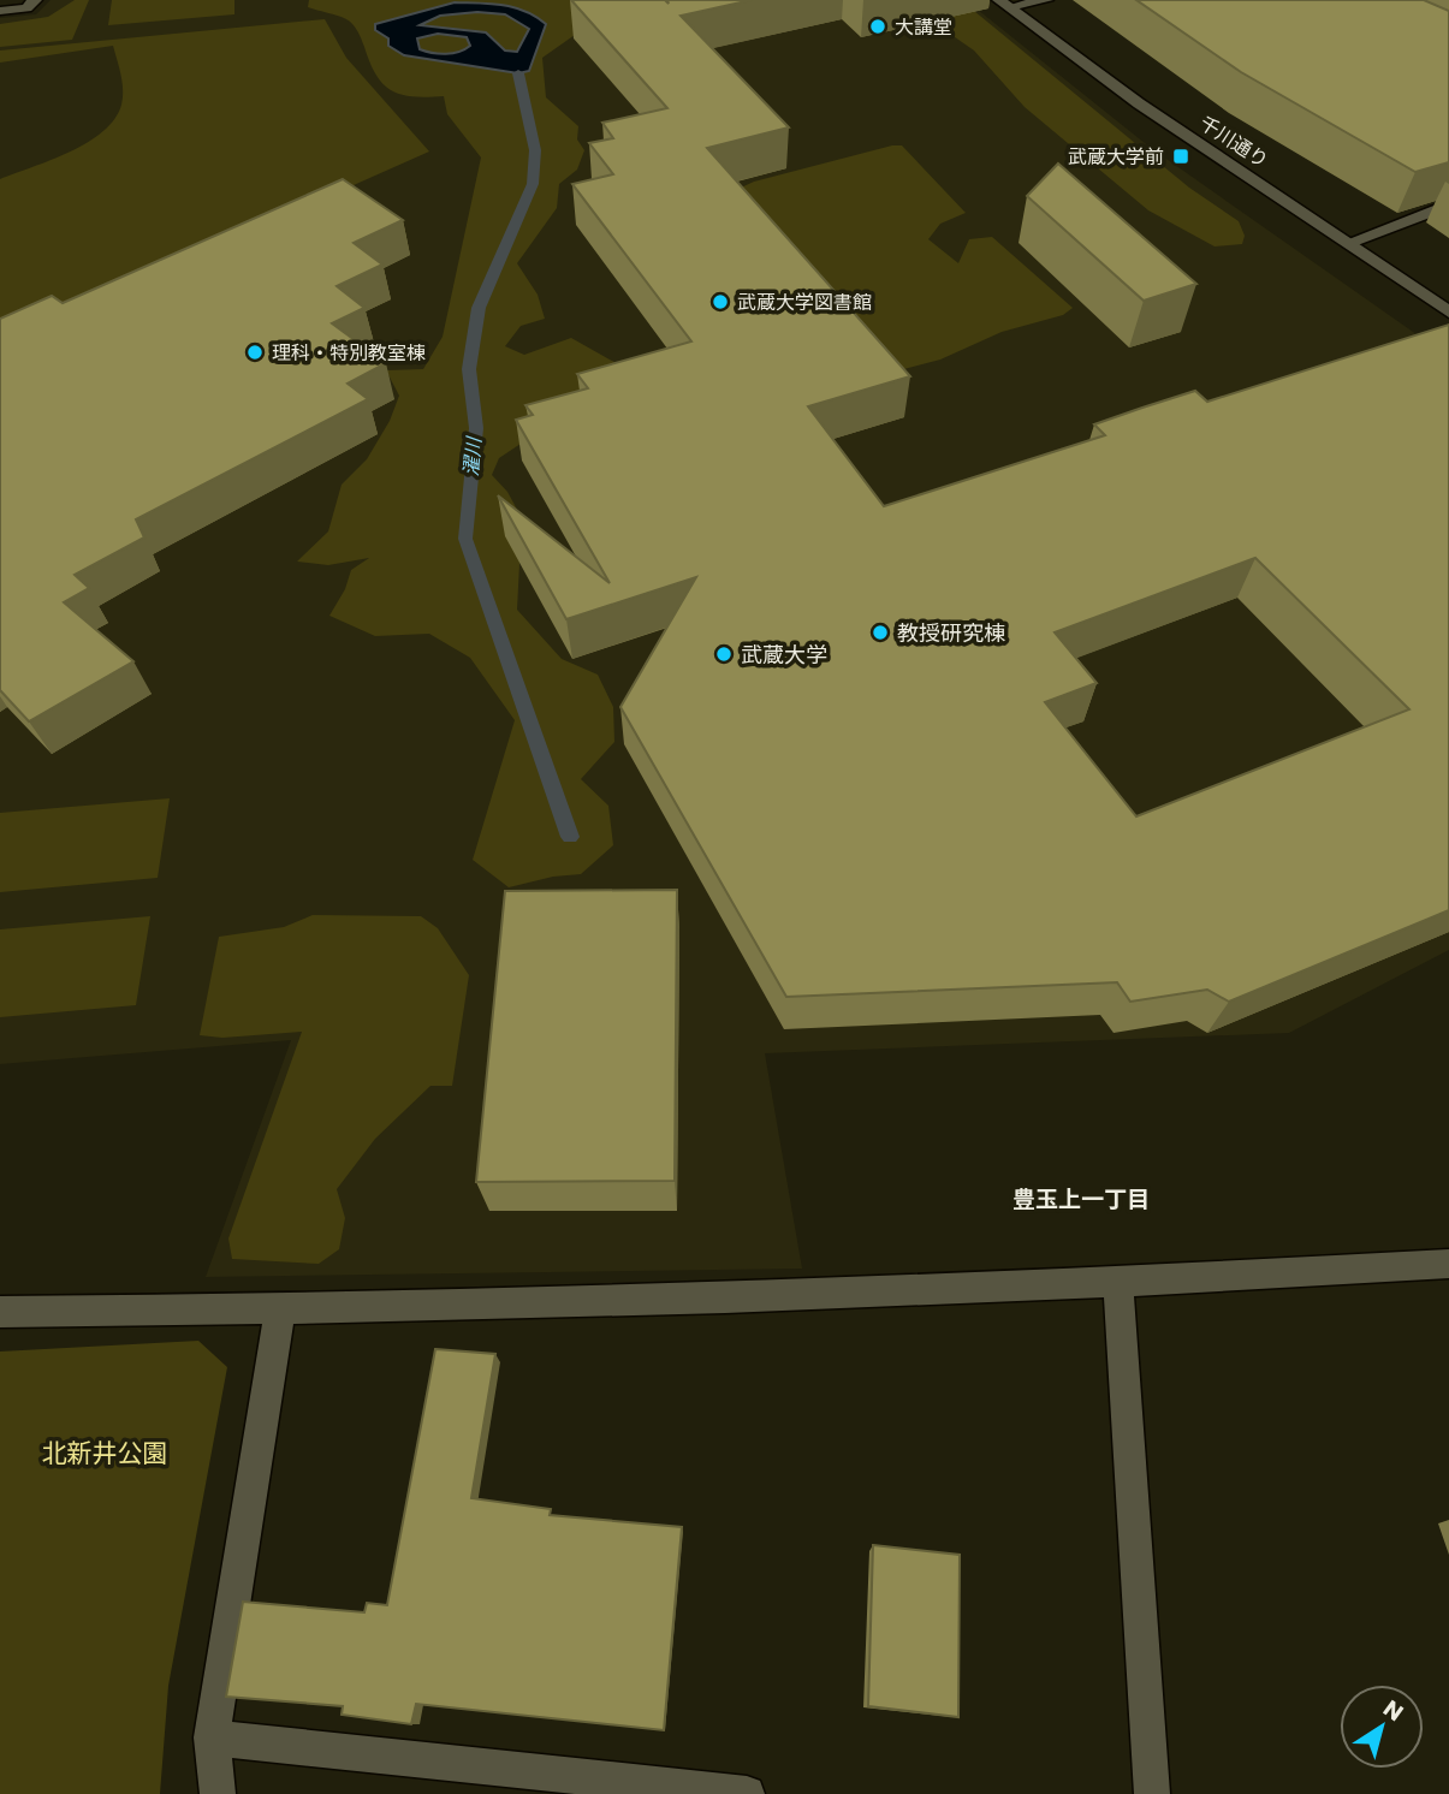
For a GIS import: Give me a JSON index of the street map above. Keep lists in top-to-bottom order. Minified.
{"streets":{"street":["千川通り"]},"districts":["豊玉上一丁目"],"water":["濯川"],"parks":["北新井公園"],"places":{"other":["大講堂","武蔵大学図書館","理科・特別教室棟","教授研究棟","武蔵大学"],"transit":["武蔵大学前"]},"north":"top right"}
